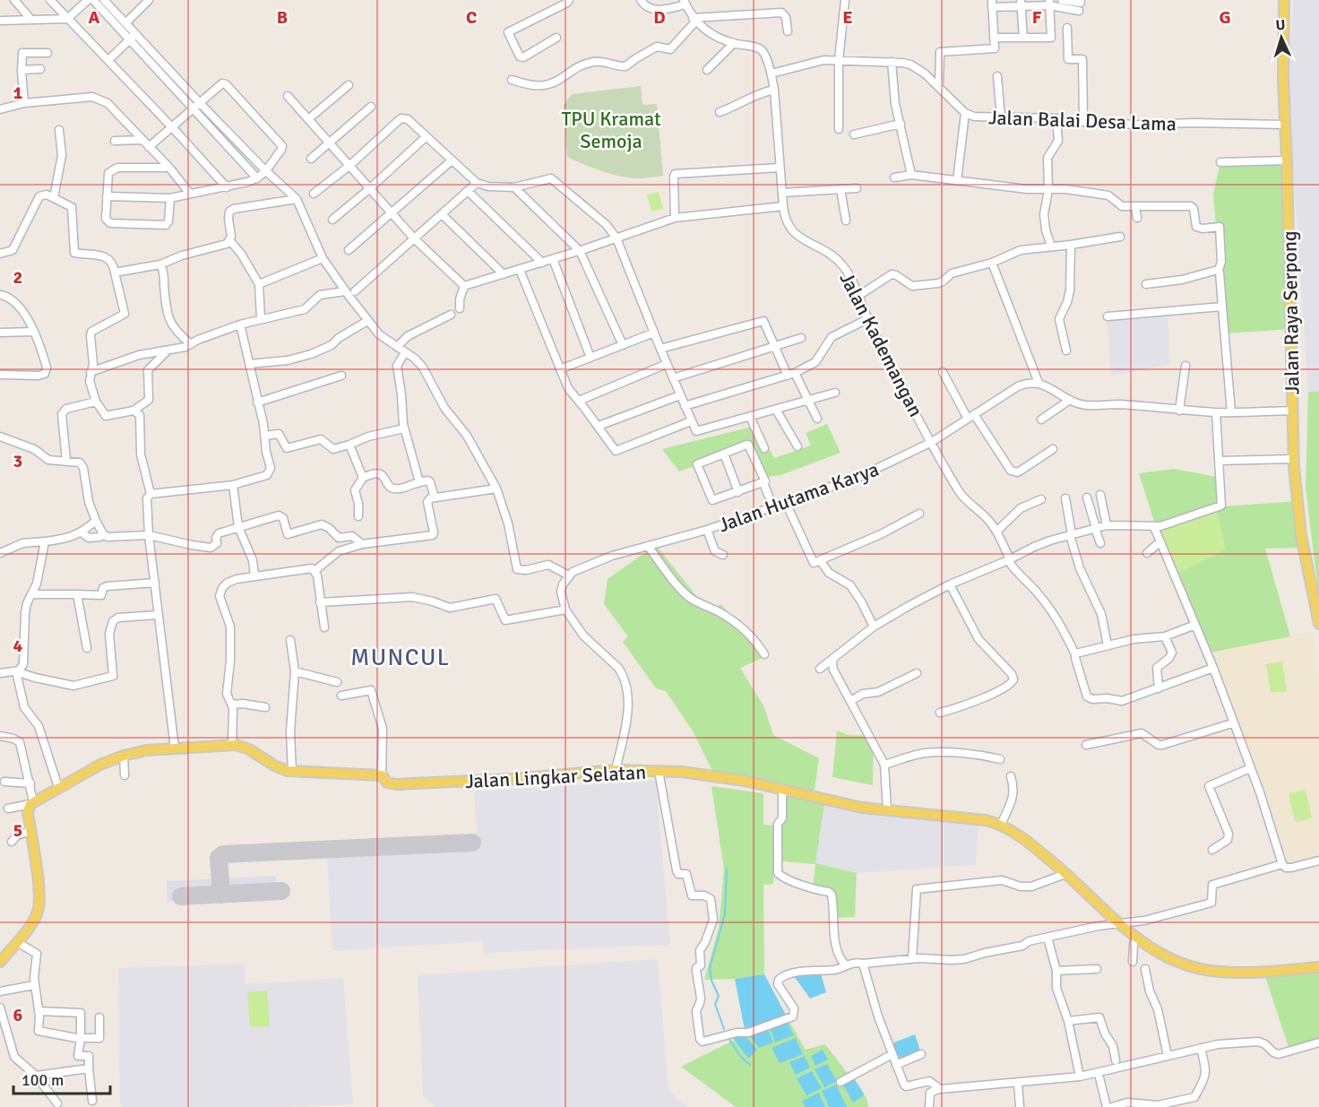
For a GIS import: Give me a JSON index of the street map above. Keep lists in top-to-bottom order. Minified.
{"streets":{"main road":["Jalan Raya Serpong","Jalan Lingkar Selatan"],"street":["Jalan Balai Desa Lama","Jalan Kademangan","Jalan Hutama Karya"]},"crossings":[["Jalan Balai Desa Lama","Jalan Raya Serpong"],["Jalan Balai Desa Lama","Jalan Kademangan"],["Jalan Kademangan","Jalan Hutama Karya"]],"districts":["MUNCUL"],"parks":["TPU Kramat Semoja"],"scale_bar":"100 m","north":"top","grid":{"columns":["A","B","C","D","E","F","G"],"rows":["1","2","3","4","5","6"]}}
